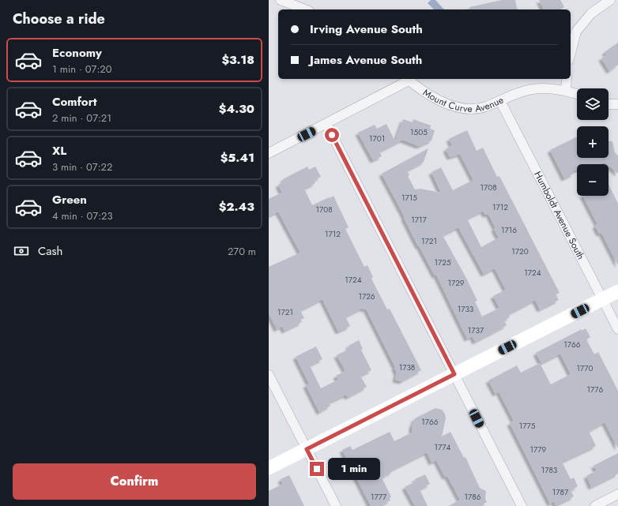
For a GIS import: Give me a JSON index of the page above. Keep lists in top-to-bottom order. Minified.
{"streets":{"street":["Mount Curve Avenue","Humboldt Avenue South"]},"crossings":[["Mount Curve Avenue","Humboldt Avenue South"]],"house_numbers":["1505","1701","1708","1715","1712","1708","1717","1716","1712","1721","1720","1725","1724","1724","1729","1726","1733","1721","1737","1766","1738","1770","1776","1766","1775","1774","1779","1783","1787","1777","1786"],"page":{"heading":"Choose a ride","banner":["Irving Avenue South","James Avenue South"],"list":[{"name":"Economy","note":"1 min · 07:20","value":"$3.18"},{"name":"Comfort","note":"2 min · 07:21","value":"$4.30"},{"name":"XL","note":"3 min · 07:22","value":"$5.41"},{"name":"Green","note":"4 min · 07:23","value":"$2.43"}],"map_buttons":["+","−"],"pay":["Cash","270 m"],"buttons":"Confirm","bubble":"1 min"}}
